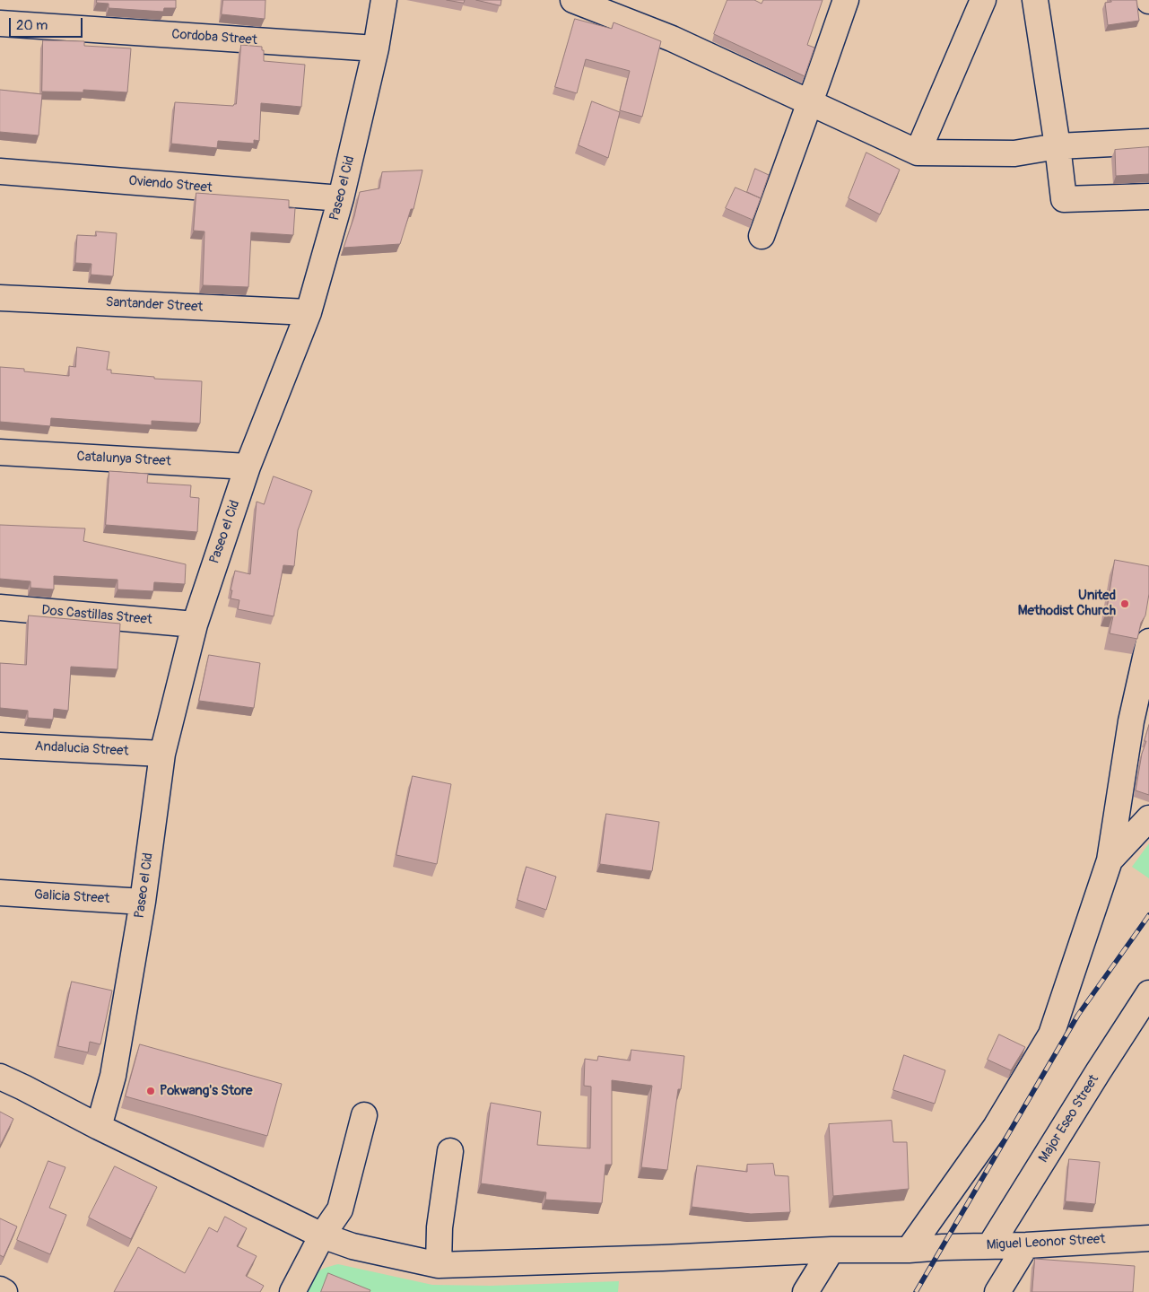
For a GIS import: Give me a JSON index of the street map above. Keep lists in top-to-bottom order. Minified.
{"streets":{"street":["Cordoba Street","Oviendo Street","Paseo el Cid","Santander Street","Catalunya Street","Dos Castillas Street","Andalucia Street","Galicia Street","Major Eseo Street","Miguel Leonor Street"]},"crossings":[["Cordoba Street","Paseo el Cid"],["Oviendo Street","Paseo el Cid"],["Paseo el Cid","Santander Street"],["Paseo el Cid","Catalunya Street"],["Paseo el Cid","Dos Castillas Street"],["Paseo el Cid","Andalucia Street"],["Paseo el Cid","Galicia Street"],["Paseo el Cid","Miguel Leonor Street"],["Major Eseo Street","Miguel Leonor Street"]],"places":["United Methodist Church","Pokwang's Store"],"scale_bar":"20 m"}
